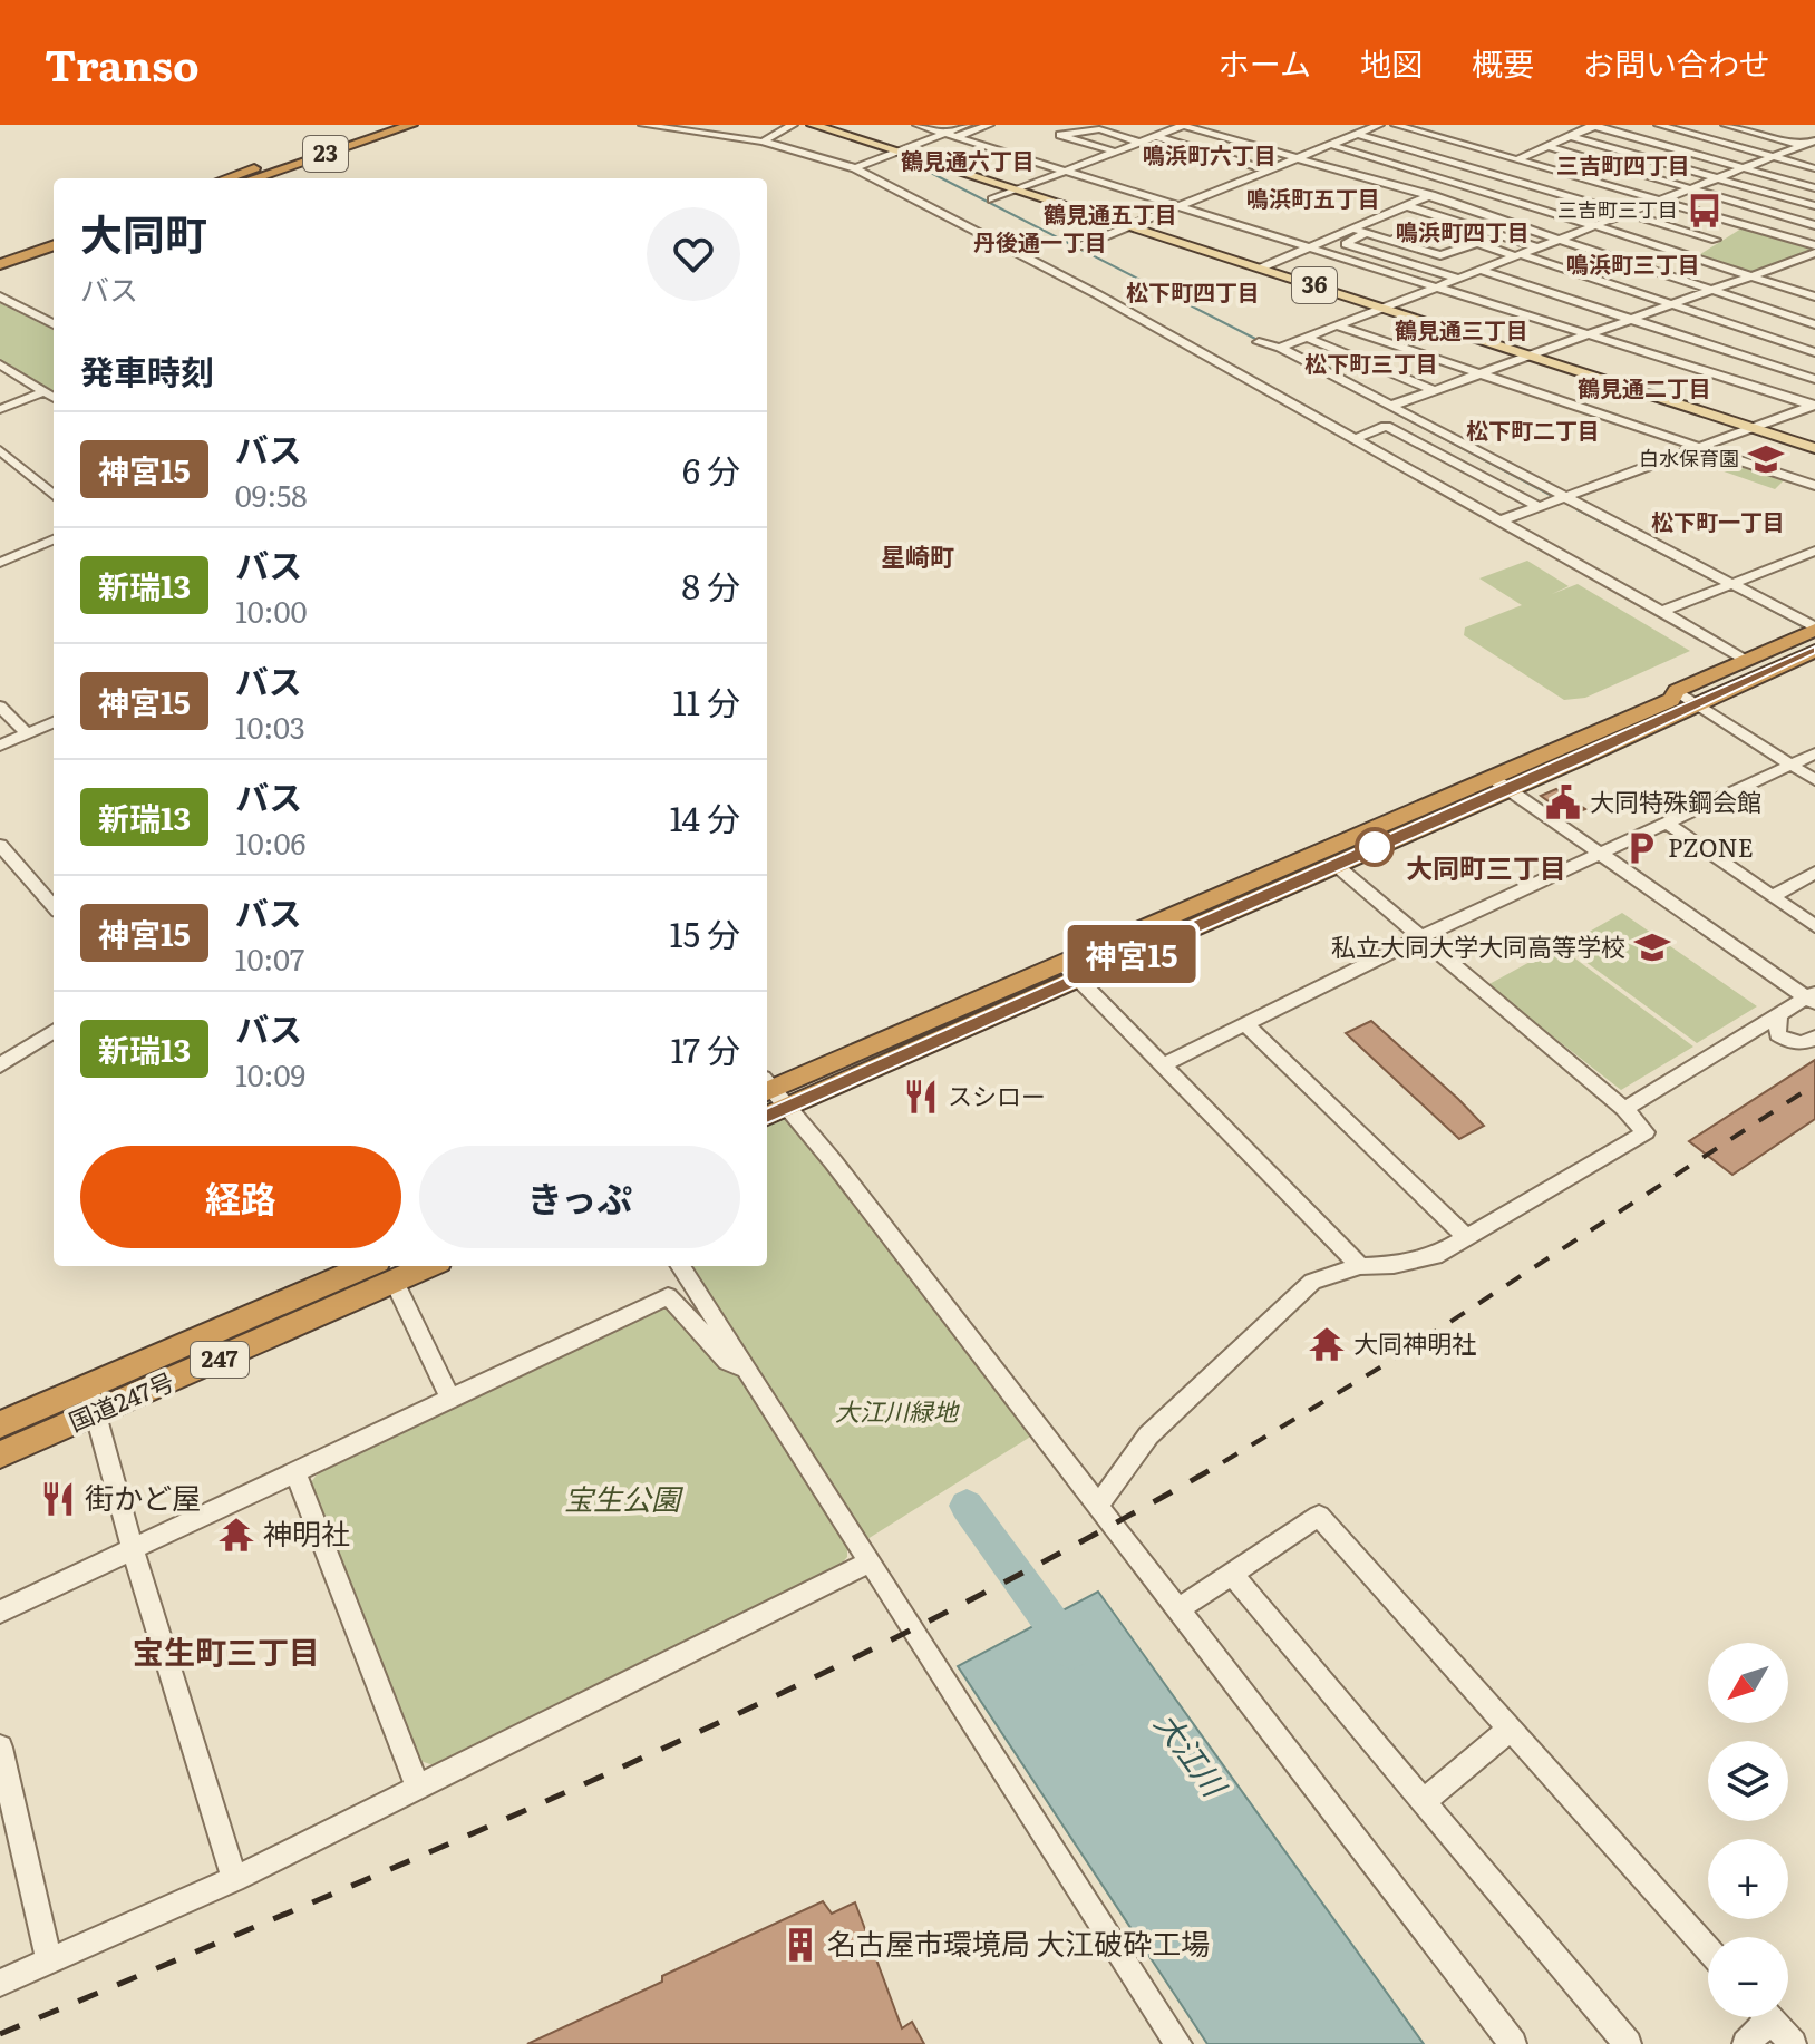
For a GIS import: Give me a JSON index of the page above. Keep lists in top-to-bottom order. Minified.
{"streets":{"highway":["23","247","国道247号"],"main road":["36"]},"districts":["鳴浜町六丁目","鶴見通六丁目","三吉町四丁目","鳴浜町五丁目","鶴見通五丁目","鳴浜町四丁目","丹後通一丁目","鳴浜町三丁目","松下町四丁目","鶴見通三丁目","松下町三丁目","鶴見通二丁目","松下町二丁目","松下町一丁目","星崎町","大同町三丁目","宝生町三丁目"],"water":["大江川"],"parks":["大江川緑地","宝生公園"],"places":{"bus stop":["三吉町三丁目"],"school or university":["白水保育園","私立大同大学大同高等学校"],"public building":["大同特殊鋼会館"],"parking":["PZONE"],"restaurant":["スシロー","街かど屋"],"temple":["大同神明社","神明社"],"building":["名古屋市環境局 大江破砕工場"]},"lines":["bus line 神宮15"],"north":"bottom left","page":{"header":"Transo","nav":["ホーム","地図","概要","お問い合わせ"],"on_map":"神宮15","heading":[["大同町","バス"],"発車時刻"],"list":[{"mark":"神宮15","name":"バス","note":"09:58","value":"6 分"},{"mark":"新瑞13","name":"バス","note":"10:00","value":"8 分"},{"mark":"神宮15","name":"バス","note":"10:03","value":"11 分"},{"mark":"新瑞13","name":"バス","note":"10:06","value":"14 分"},{"mark":"神宮15","name":"バス","note":"10:07","value":"15 分"},{"mark":"新瑞13","name":"バス","note":"10:09","value":"17 分"}],"buttons":["経路","きっぷ"],"map_buttons":["+","−"]}}
